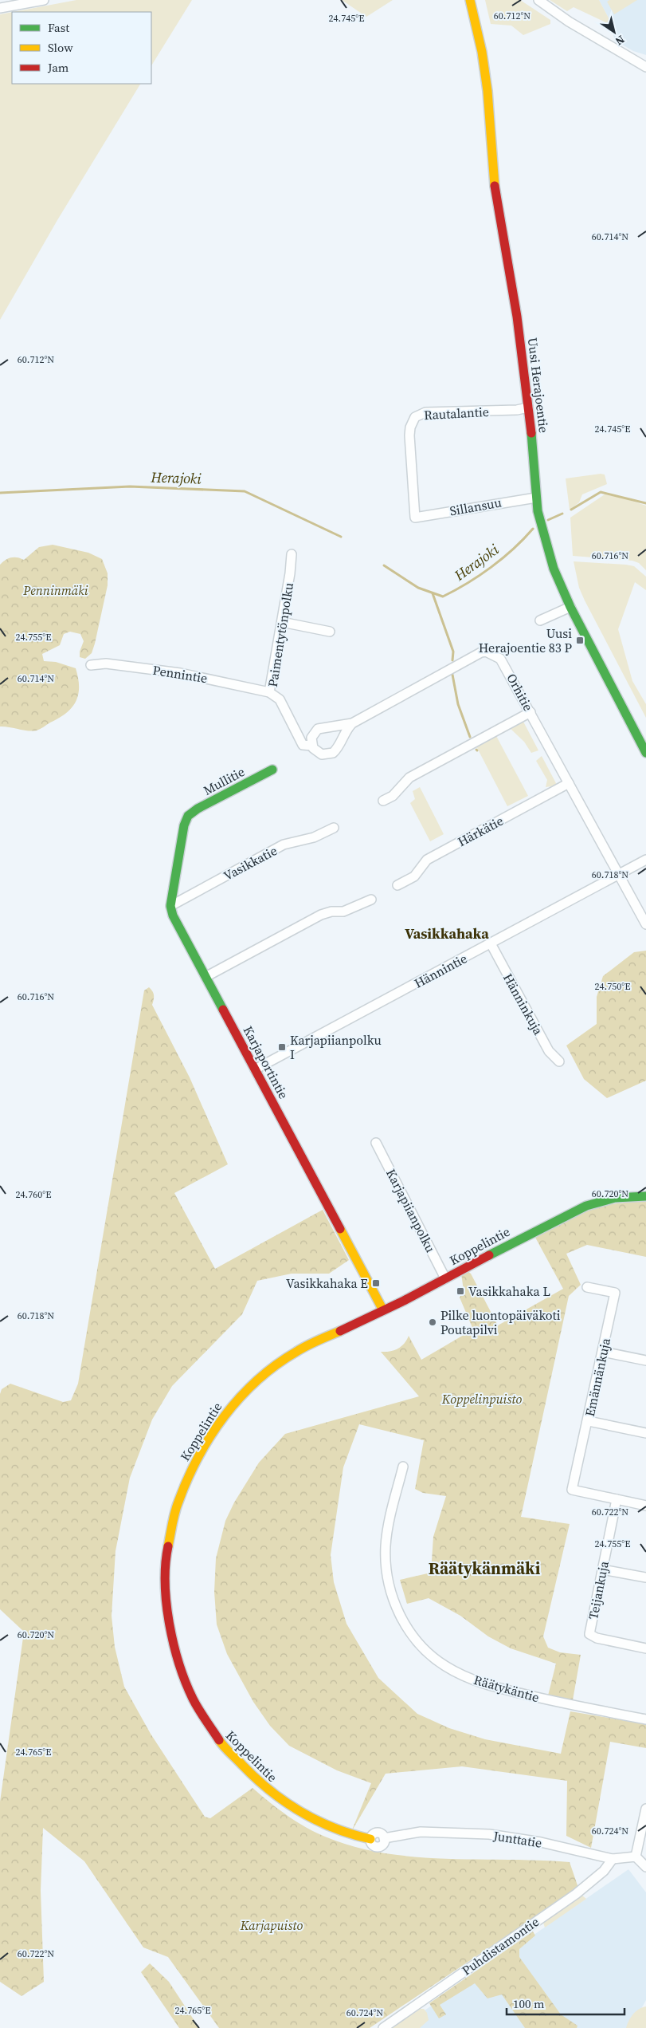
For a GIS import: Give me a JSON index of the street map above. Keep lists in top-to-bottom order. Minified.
{"streets":{"street":["Uusi Herajoentie","Rautalantie","Sillansuu","Paimentytönpolku","Pennintie","Orhitie","Mullitie","Härkätie","Vasikkatie","Hännintie","Hänninkuja","Karjaportintie","Karjapiianpolku","Koppelintie","Emännänkuja","Teijankuja","Räätykäntie","Junttatie","Puhdistamontie"]},"crossings":[["Uusi Herajoentie","Rautalantie"],["Uusi Herajoentie","Sillansuu"],["Rautalantie","Sillansuu"],["Paimentytönpolku","Pennintie"],["Paimentytönpolku","Orhitie"],["Orhitie","Härkätie"],["Orhitie","Hännintie"],["Mullitie","Vasikkatie"],["Mullitie","Karjaportintie"],["Vasikkatie","Karjaportintie"],["Hännintie","Hänninkuja"],["Hännintie","Karjaportintie"],["Karjaportintie","Koppelintie"],["Karjapiianpolku","Koppelintie"],["Koppelintie","Junttatie"],["Emännänkuja","Teijankuja"],["Junttatie","Puhdistamontie"]],"districts":["Vasikkahaka","Räätykänmäki"],"water":["Herajoki"],"parks":["Penninmäki","Koppelinpuisto","Karjapuisto"],"places":{"transit":["Uusi Herajoentie 83 P","Karjapiianpolku I","Vasikkahaka E","Vasikkahaka L"],"other":["Pilke luontopäiväkoti Poutapilvi"]},"legend":["Fast","Slow","Jam"],"scale_bar":"100 m","north":"bottom right","coordinates":["60.712°N","24.745°E","60.714°N","60.716°N","24.755°E","60.718°N","24.750°E","60.720°N","24.760°E","60.722°N","24.765°E","60.724°N"]}
